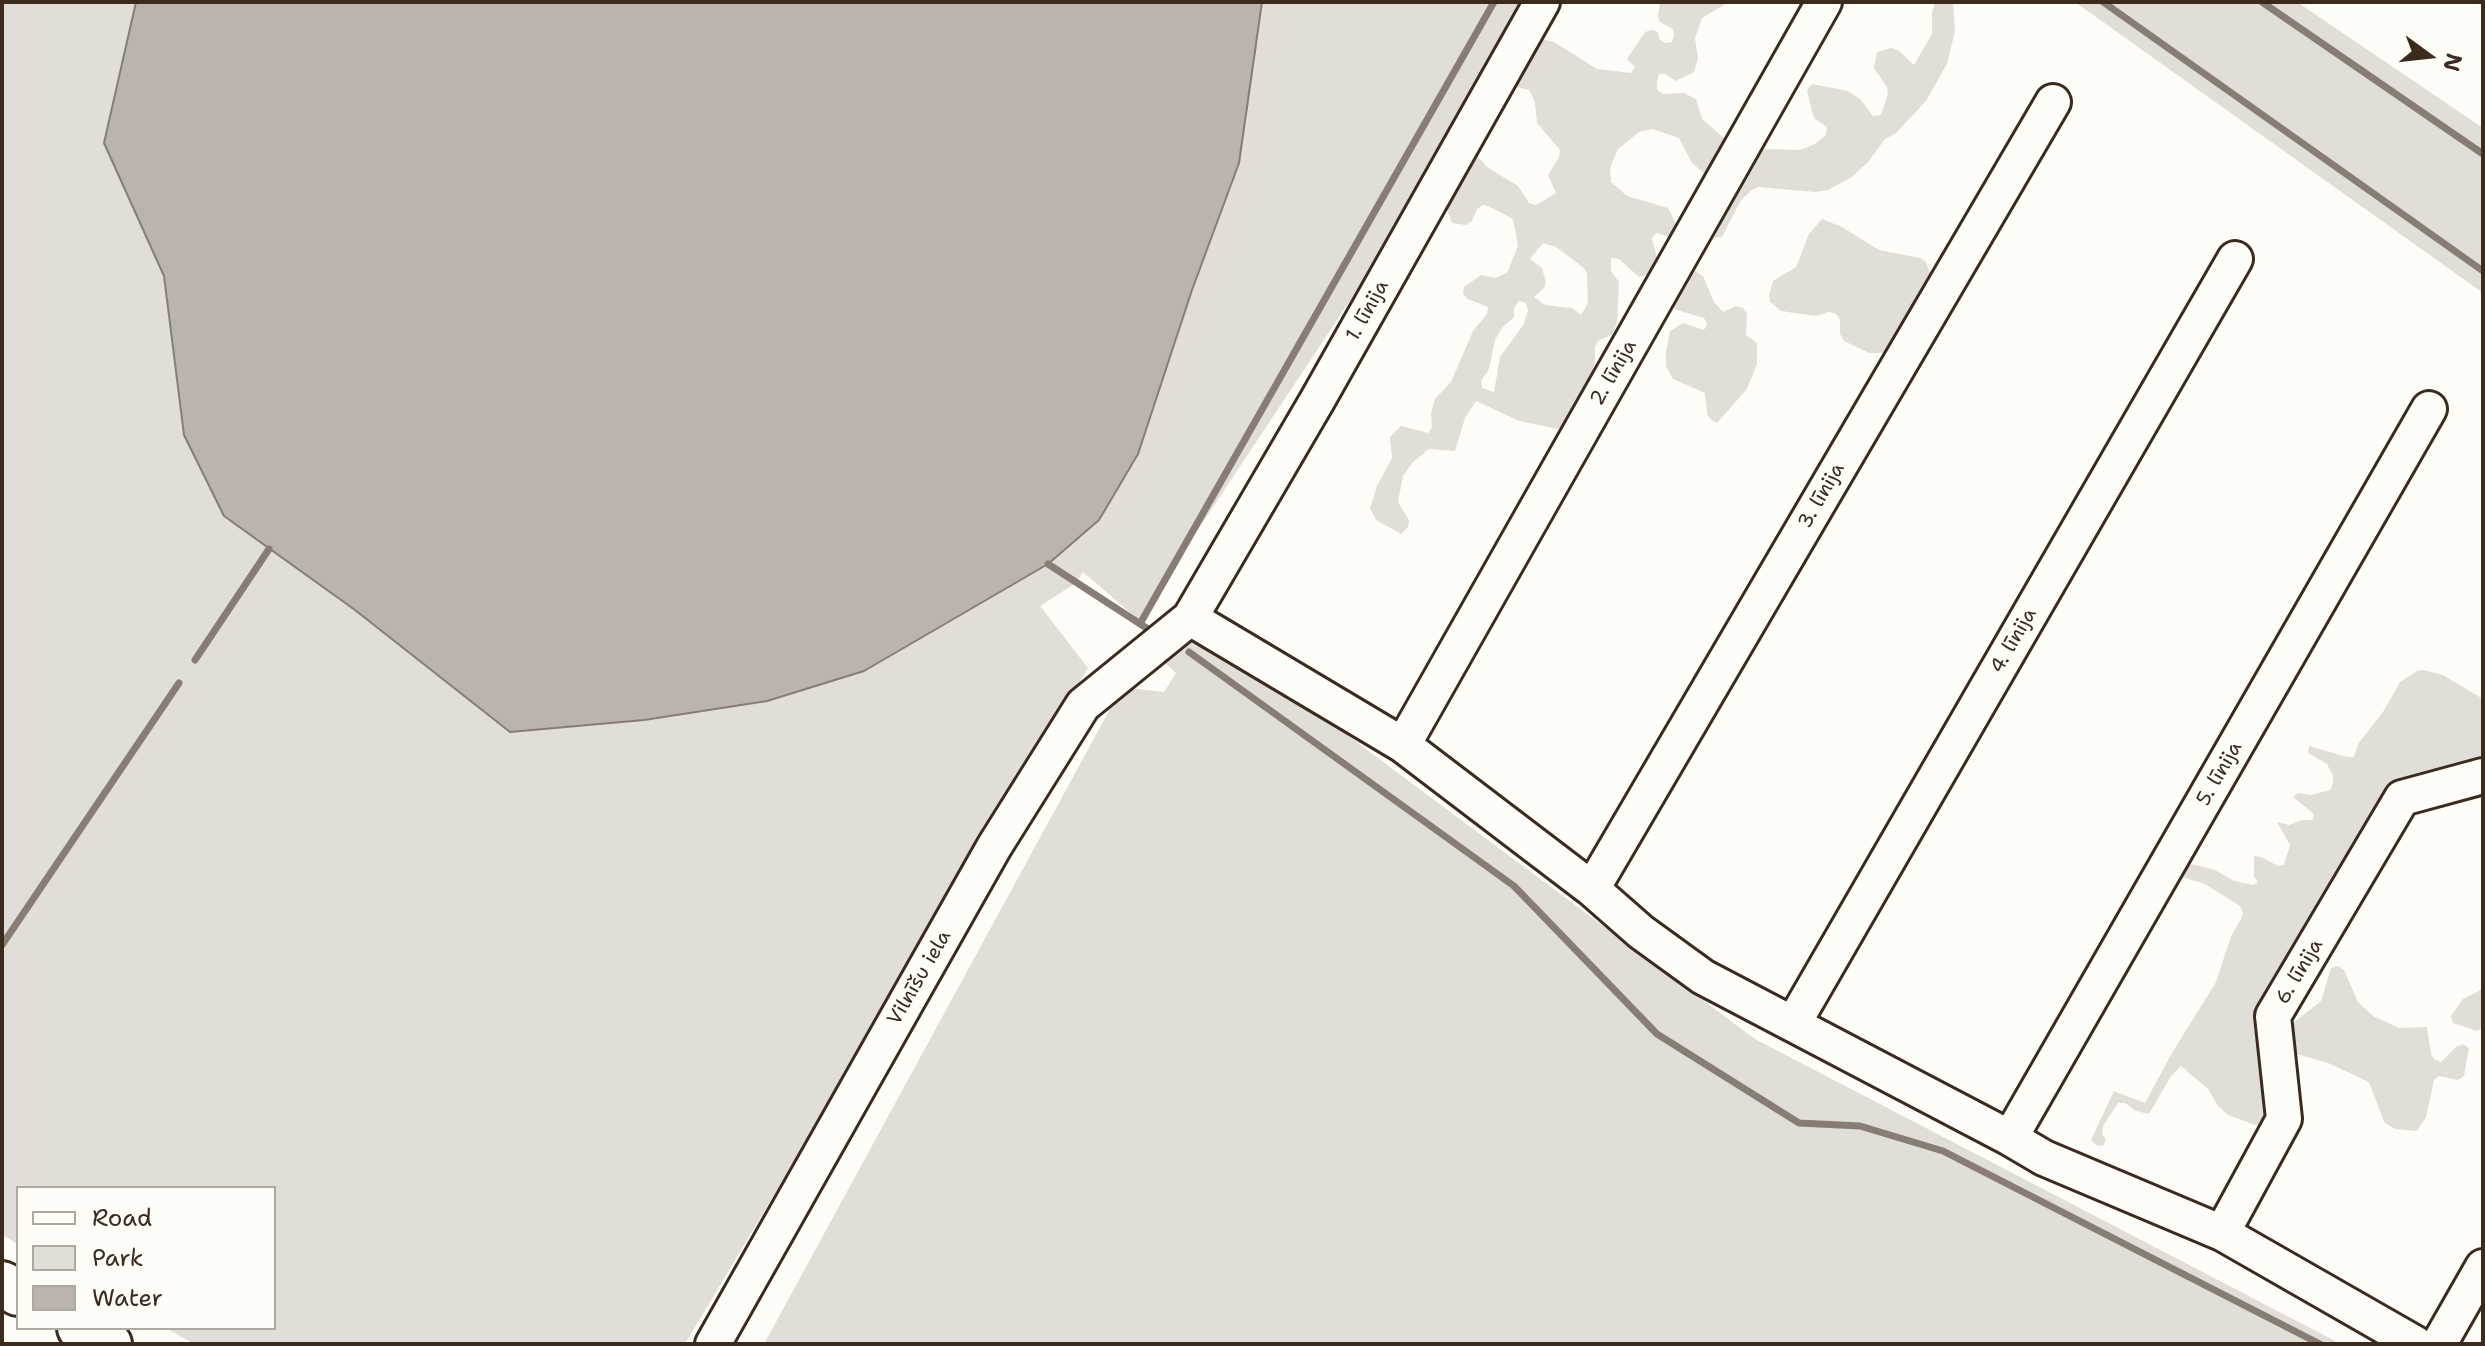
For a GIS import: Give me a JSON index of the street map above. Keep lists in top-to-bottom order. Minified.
{"streets":{"street":["1. līnija","2. līnija","3. līnija","4. līnija","5. līnija","6. līnija","Vilnīšu iela"]},"crossings":[["1. līnija","Vilnīšu iela"]],"legend":["Road","Park","Water"],"north":"right"}
